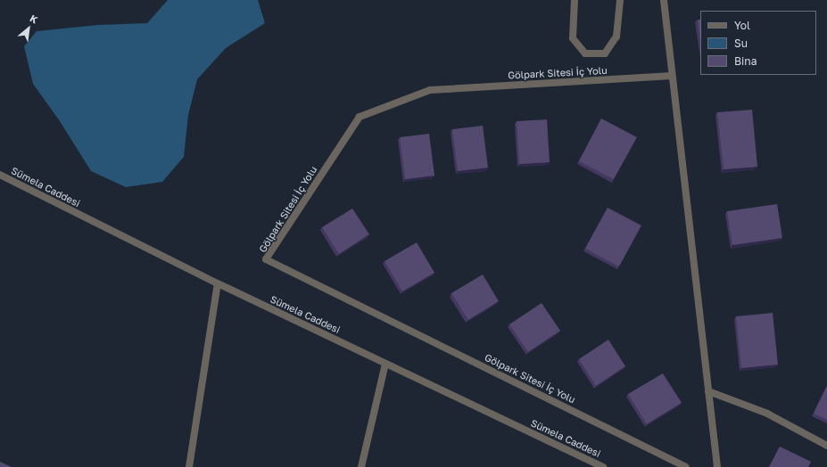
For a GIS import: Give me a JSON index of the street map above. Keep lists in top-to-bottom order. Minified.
{"streets":{"street":["Gölpark Sitesi İç Yolu","Sümela Caddesi"]},"legend":["Yol","Su","Bina"],"north":"top right"}
